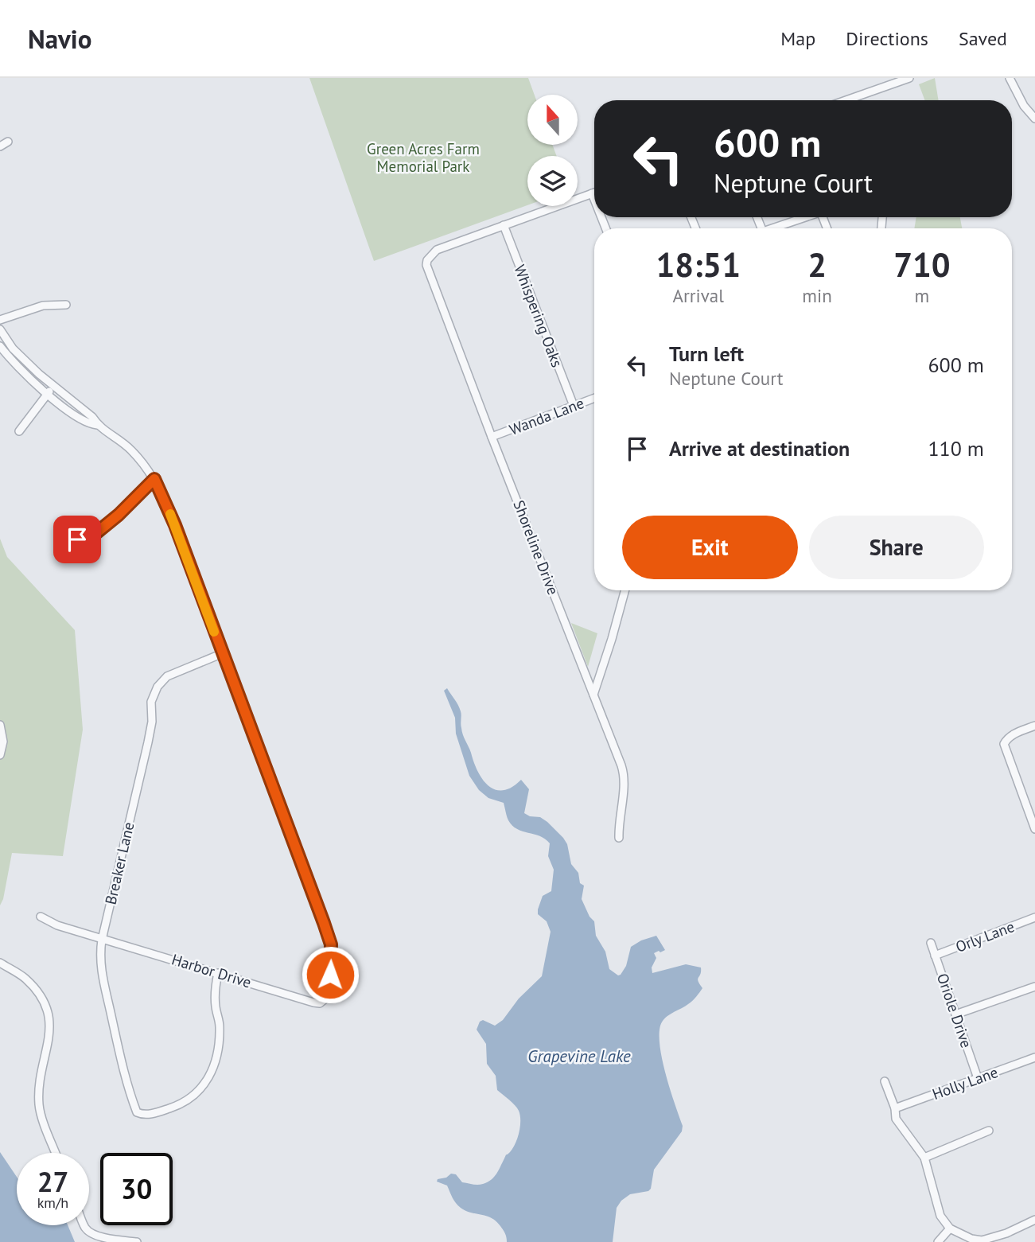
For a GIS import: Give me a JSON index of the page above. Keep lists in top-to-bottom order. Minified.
{"streets":{"street":["Whispering Oaks","Wanda Lane","Shoreline Drive","Breaker Lane","Orly Lane","Harbor Drive","Oriole Drive","Holly Lane"]},"crossings":[["Whispering Oaks","Wanda Lane"],["Whispering Oaks","Shoreline Drive"],["Wanda Lane","Shoreline Drive"],["Breaker Lane","Harbor Drive"],["Orly Lane","Oriole Drive"],["Oriole Drive","Holly Lane"]],"water":["Grapevine Lake"],"parks":["Green Acres Farm Memorial Park"],"north":"top","page":{"header":"Navio","nav":["Map","Directions","Saved"],"turn":["600 m","Neptune Court"],"eta":["18:51","Arrival","2","min","710","m"],"list":[{"name":"Turn left","note":"Neptune Court","value":"600 m"},{"name":"Arrive at destination","value":"110 m"}],"buttons":["Exit","Share"],"speed":"27 km/h","limit":"30"}}
